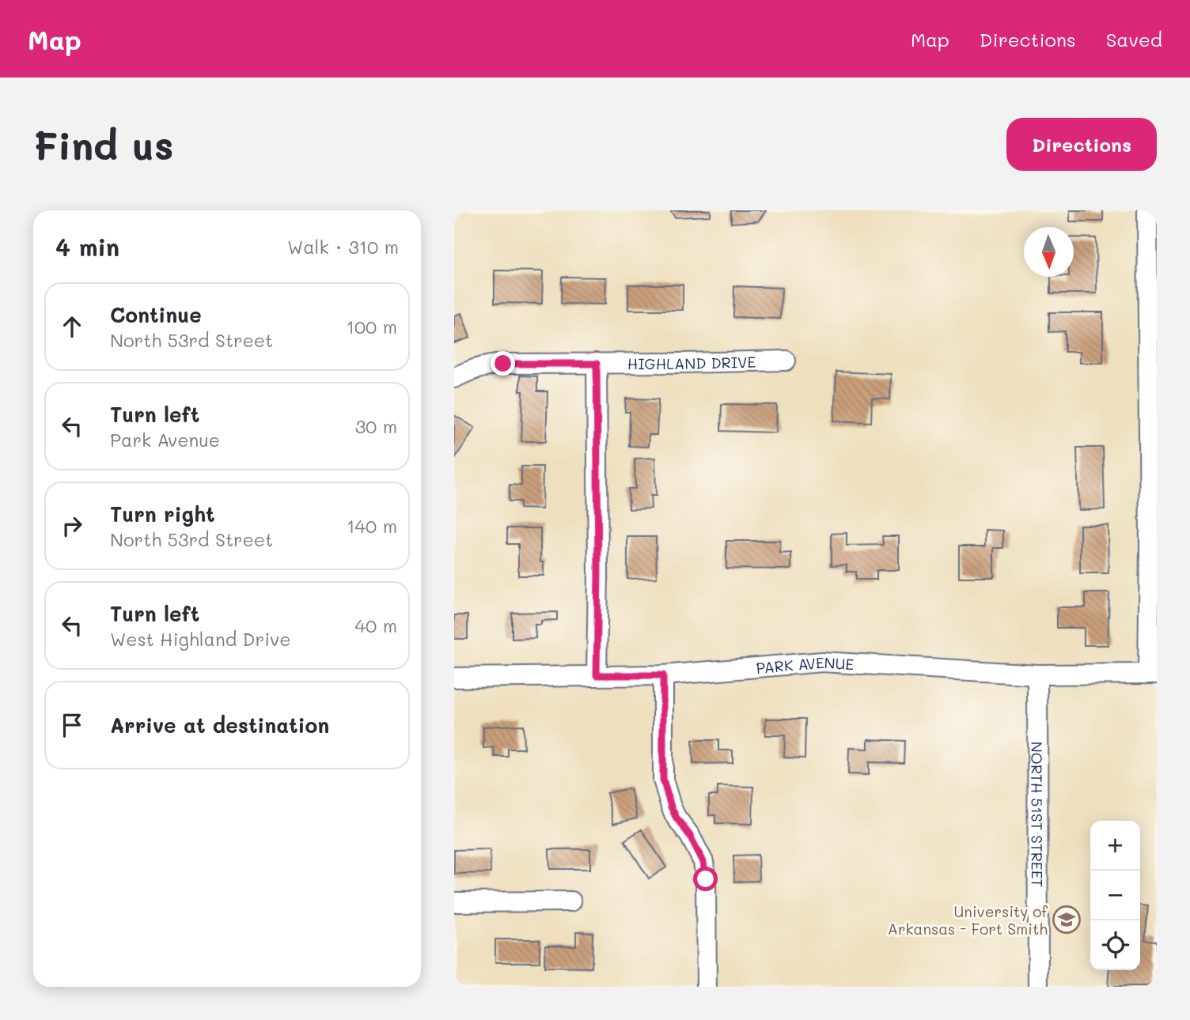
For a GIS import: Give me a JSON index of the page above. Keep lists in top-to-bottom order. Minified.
{"streets":{"street":["HIGHLAND DRIVE","PARK AVENUE","NORTH 51ST STREET"]},"crossings":[["PARK AVENUE","NORTH 51ST STREET"]],"places":{"school or university":["University of Arkansas - Fort Smith"]},"north":"bottom","page":{"header":"Map","nav":["Map","Directions","Saved"],"buttons":"Directions","title":"Find us","heading":["4 min","Walk · 310 m"],"list":[["Continue","North 53rd Street","100 m"],["Turn left","Park Avenue","30 m"],["Turn right","North 53rd Street","140 m"],["Turn left","West Highland Drive","40 m"],"Arrive at destination"],"map_buttons":["+","−"]}}
